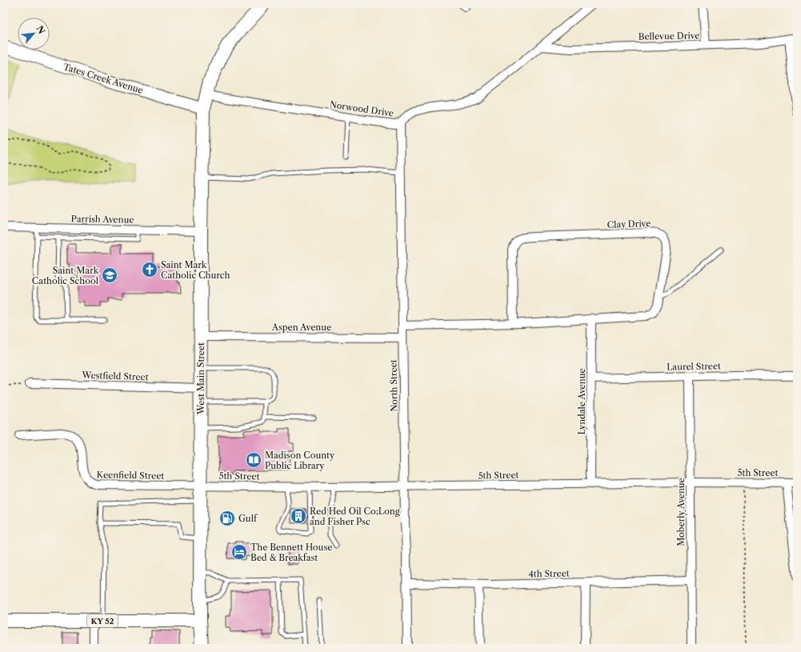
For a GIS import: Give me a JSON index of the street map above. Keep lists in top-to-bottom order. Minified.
{"streets":{"main road":["Tates Creek Avenue","West Main Street","KY 52"],"street":["Bellevue Drive","Norwood Drive","Parrish Avenue","Clay Drive","Aspen Avenue","Laurel Street","Westfield Street","North Street","Lyndale Avenue","5th Street","Keenfield Street","Moberly Avenue","4th Street"]},"crossings":[["Bellevue Drive","Norwood Drive"],["Tates Creek Avenue","West Main Street"],["Norwood Drive","West Main Street"],["Norwood Drive","North Street"],["Parrish Avenue","West Main Street"],["Clay Drive","North Street"],["Clay Drive","Lyndale Avenue"],["Aspen Avenue","West Main Street"],["Aspen Avenue","North Street"],["Laurel Street","Lyndale Avenue"],["Laurel Street","Moberly Avenue"],["Westfield Street","West Main Street"],["West Main Street","5th Street"],["West Main Street","Keenfield Street"],["West Main Street","KY 52"],["North Street","5th Street"],["North Street","4th Street"],["Lyndale Avenue","5th Street"],["5th Street","Keenfield Street"],["5th Street","Moberly Avenue"],["Moberly Avenue","4th Street"]],"places":{"church":["Saint Mark Catholic Church"],"school or university":["Saint Mark Catholic School"],"library":["Madison County Public Library"],"building":["Red Hed Oil Co;Long and Fisher Psc"],"fuel station":["Gulf"],"hotel":["The Bennett House Bed & Breakfast"]},"north":"top right"}
